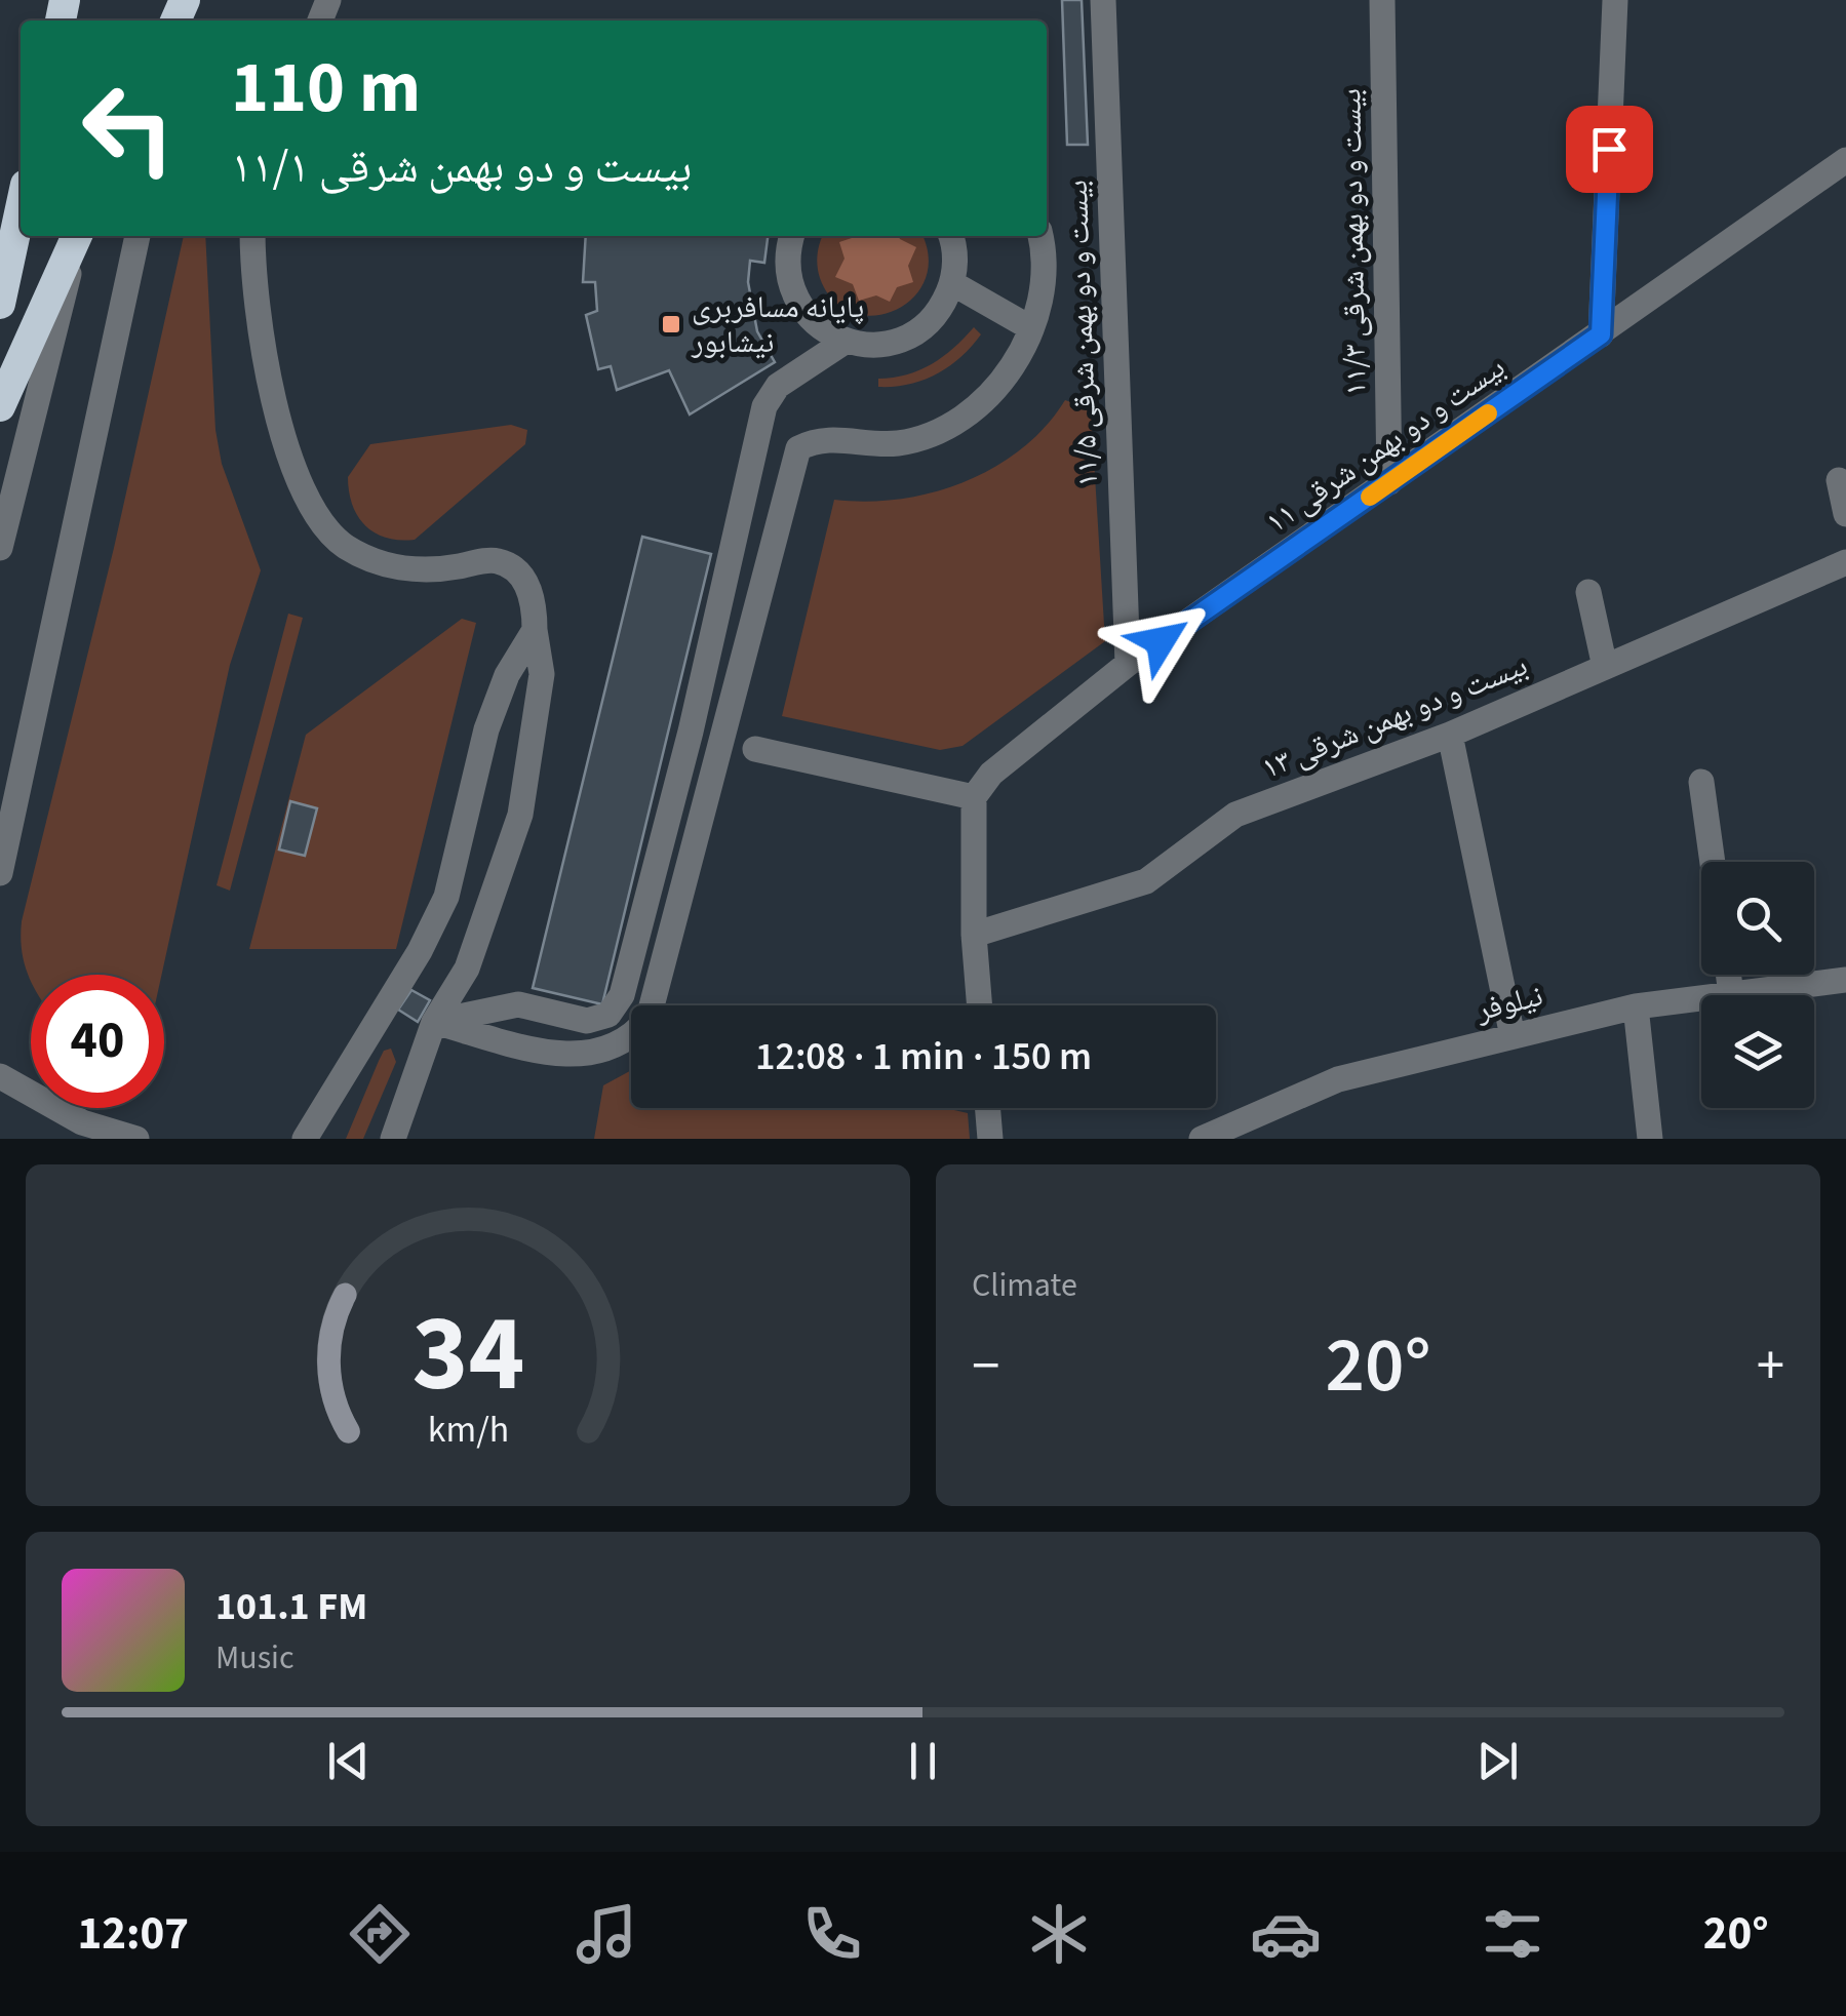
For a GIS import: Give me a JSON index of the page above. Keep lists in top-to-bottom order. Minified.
{"streets":{"street":["بیست و دو بهمن شرقی ۱۱/۳","بیست و دو بهمن شرقی ۱۱/۵","بیست و دو بهمن شرقی ۱۱","بیست و دو بهمن شرقی ۱۳","نیلوفر"]},"crossings":[["بیست و دو بهمن شرقی ۱۱/۳","بیست و دو بهمن شرقی ۱۱"],["بیست و دو بهمن شرقی ۱۱/۵","بیست و دو بهمن شرقی ۱۱"]],"places":{"transit":["پایانه مسافربری نیشابور"]},"page":{"turn":["110 m","بیست و دو بهمن شرقی ۱۱/۱"],"limit":"40","trip":"12:08 · 1 min · 150 m","tile":"Climate","heat":["−","20°","+"],"song":["101.1 FM","Music"],"tabs":["12:07","20°"],"gauge":["34","km/h"]}}
